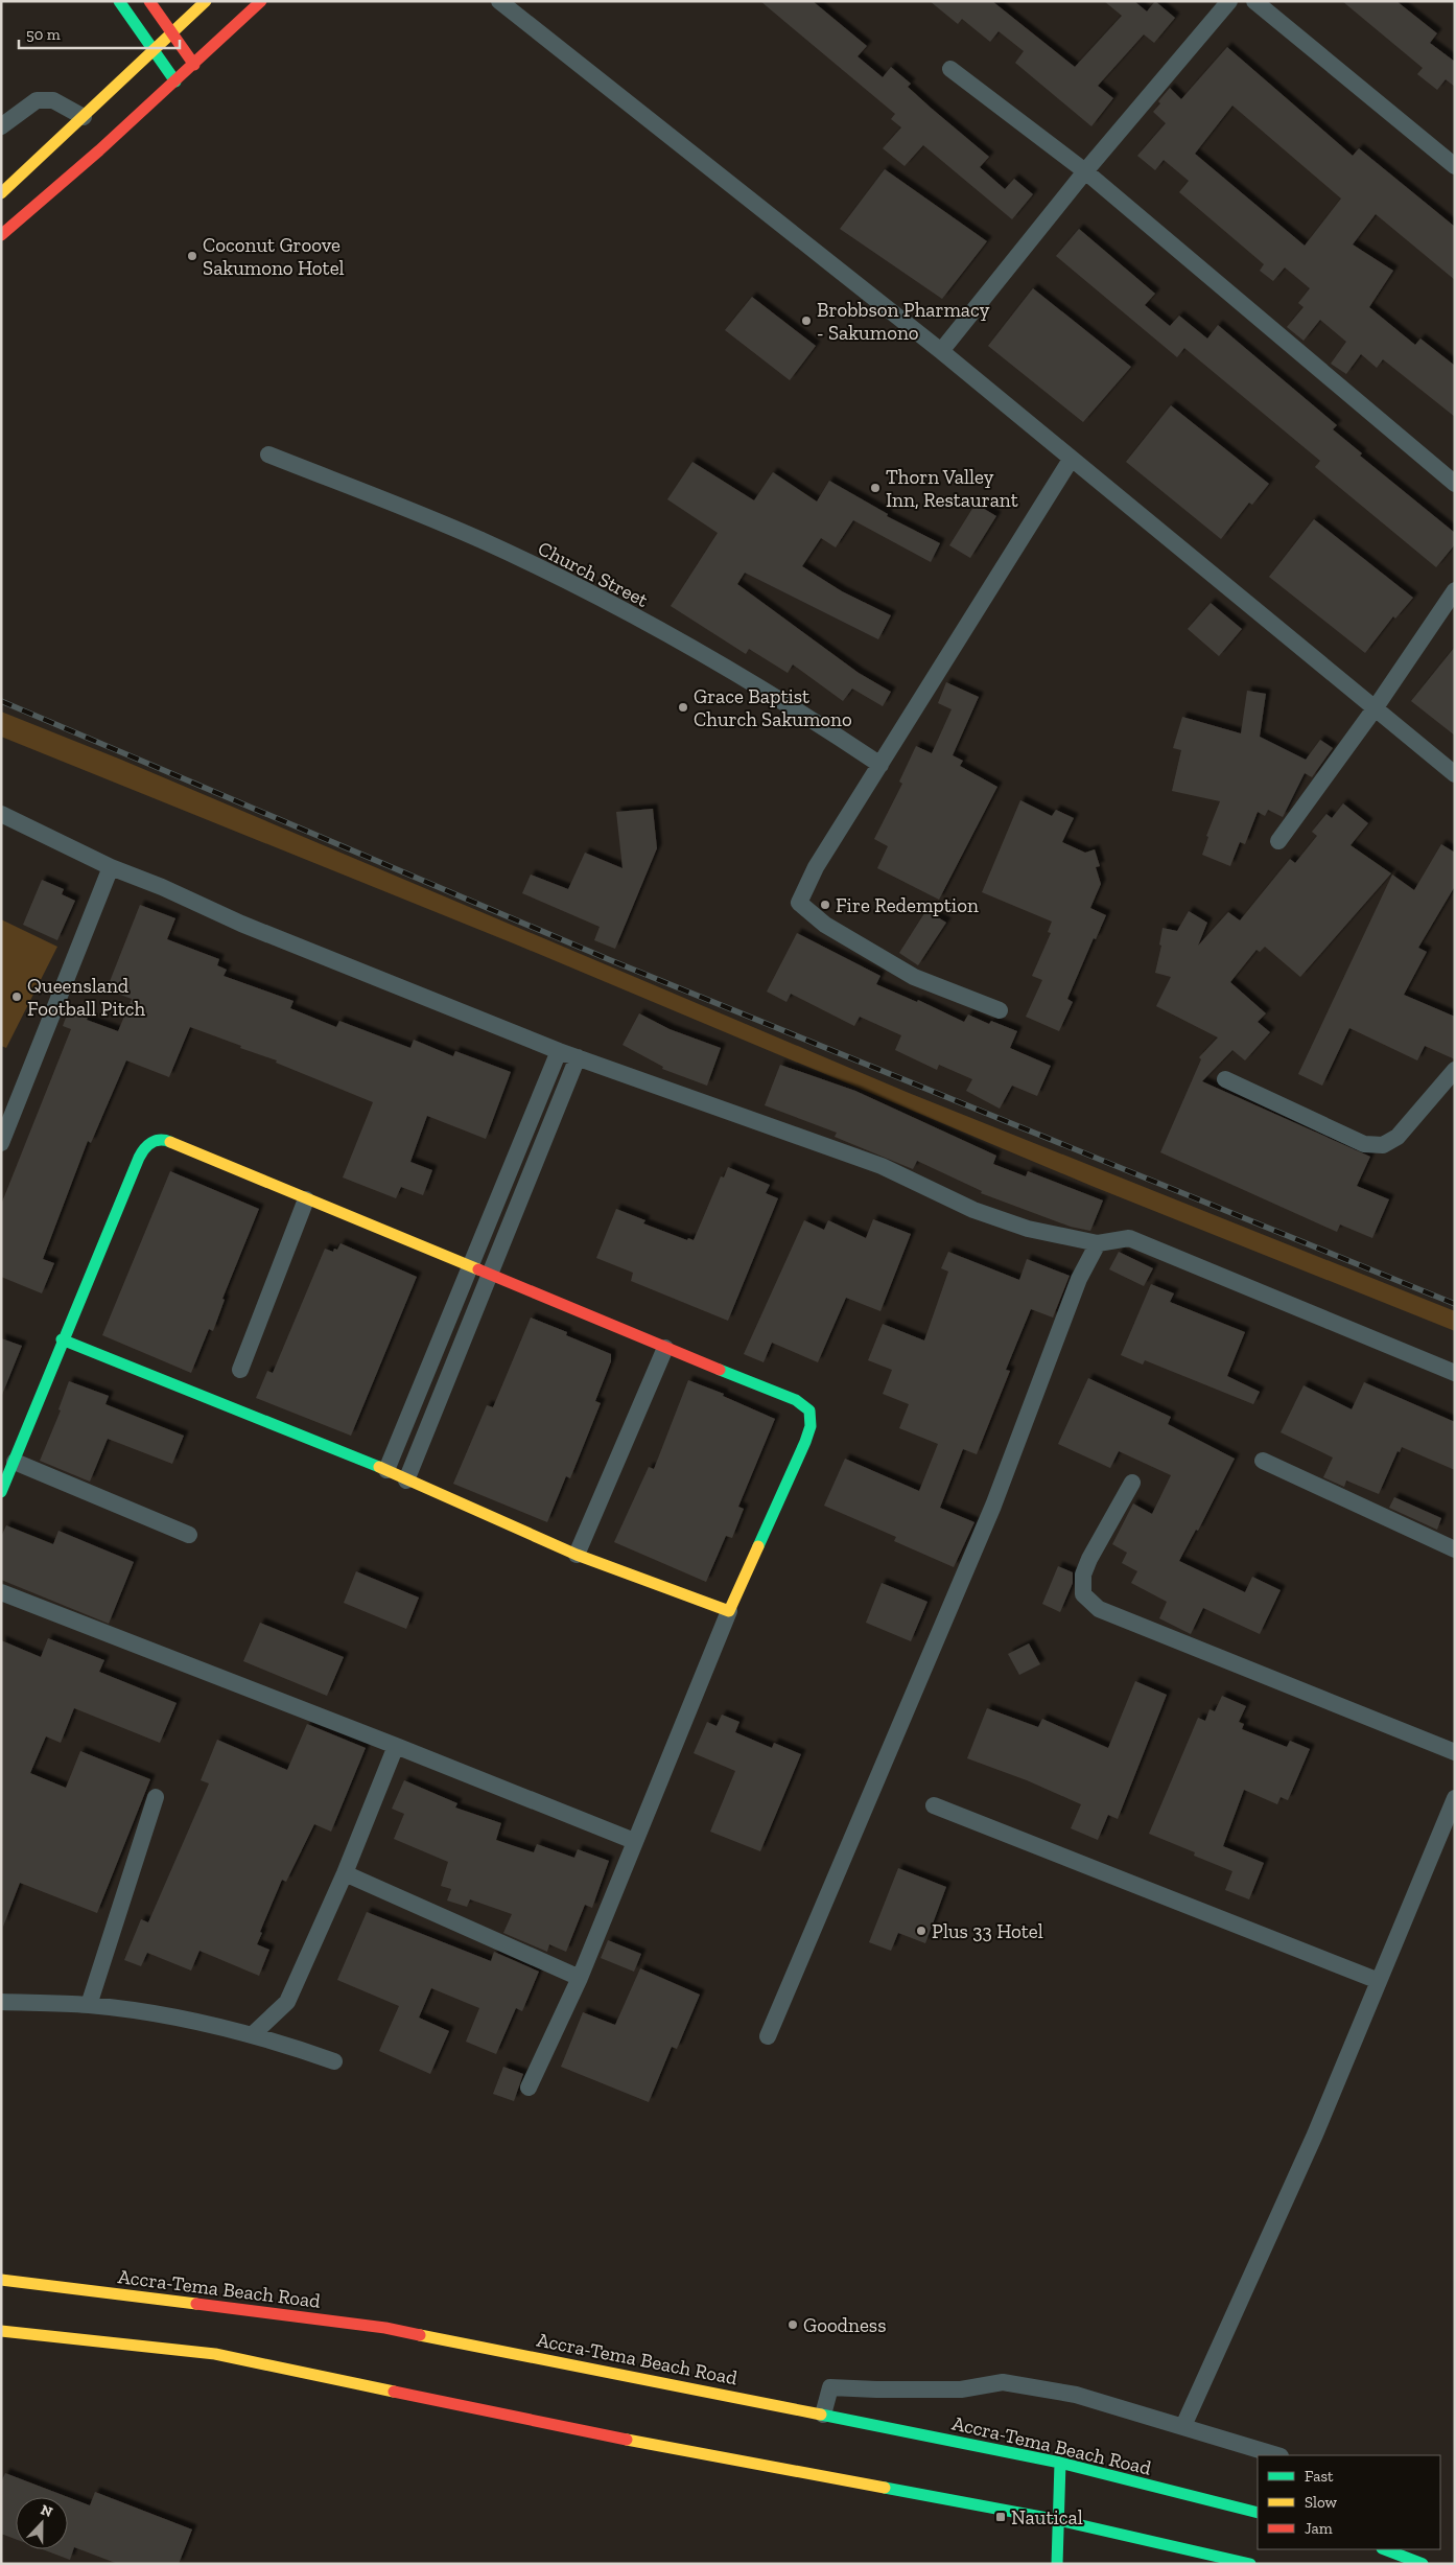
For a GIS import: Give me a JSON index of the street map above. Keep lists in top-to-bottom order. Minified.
{"streets":{"main road":["Accra-Tema Beach Road"],"street":["Church Street"]},"places":{"other":["Coconut Groove Sakumono Hotel","Brobbson Pharmacy - Sakumono","Thorn Valley Inn, Restaurant","Grace Baptist Church Sakumono","Fire Redemption","Queensland Football Pitch","Plus 33 Hotel","Goodness"],"transit":["Nautical"]},"legend":["Fast","Slow","Jam"],"scale_bar":"50 m","north":"top"}
